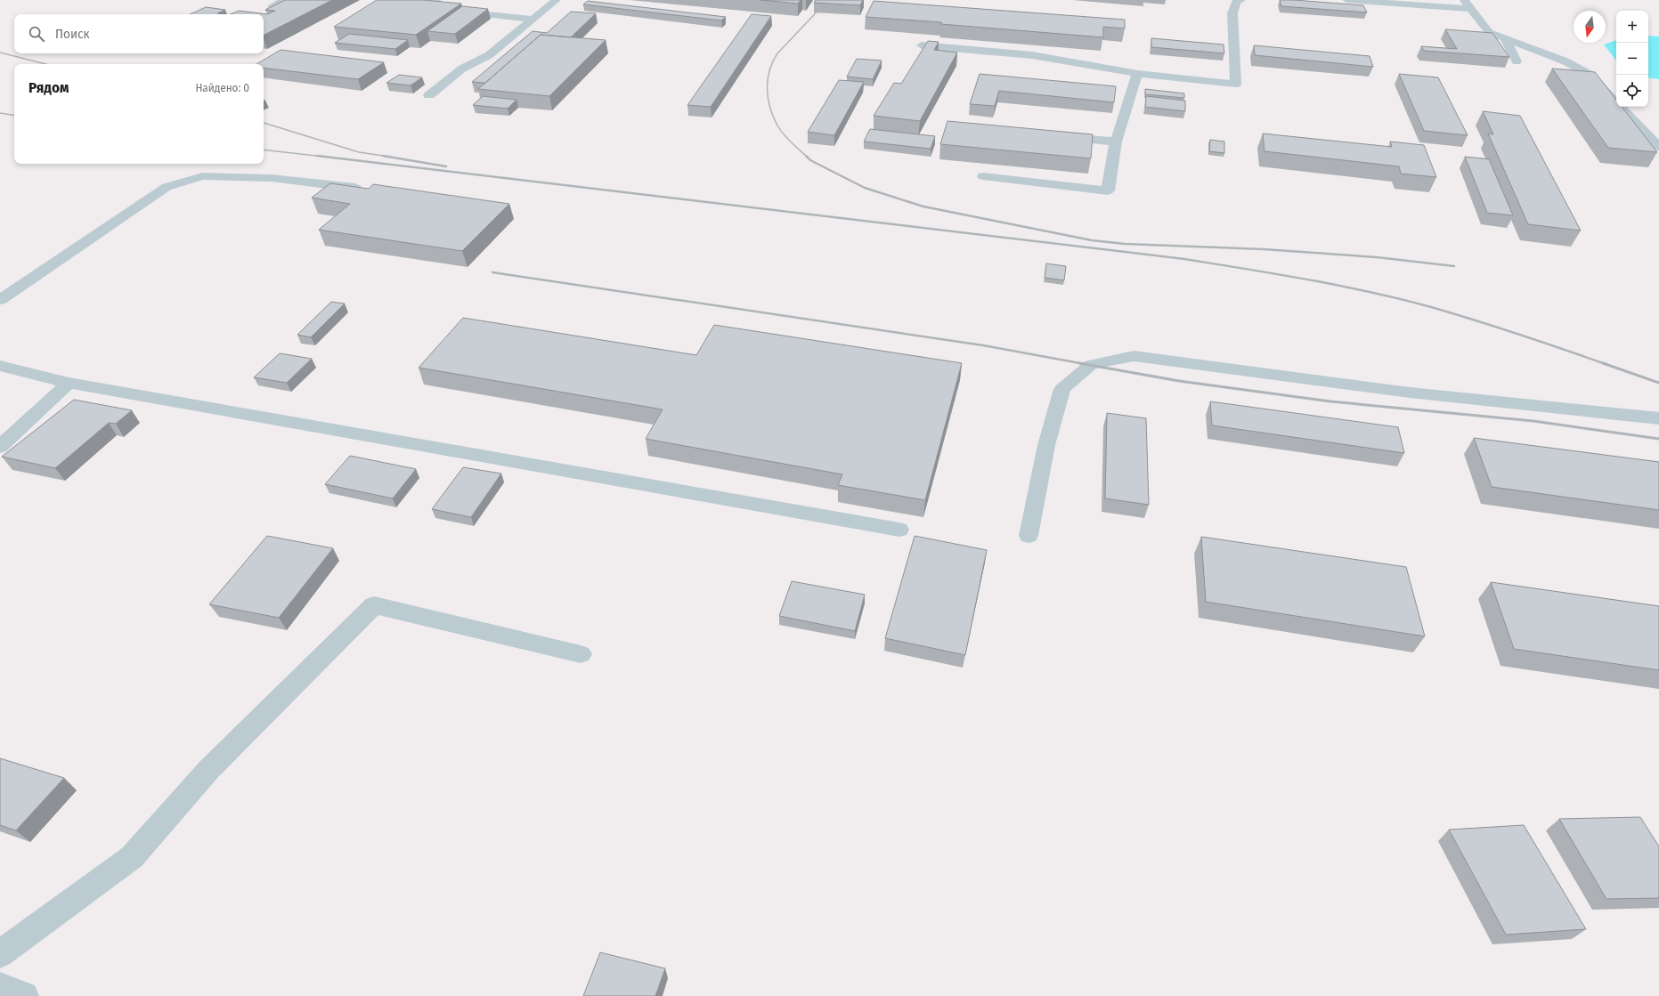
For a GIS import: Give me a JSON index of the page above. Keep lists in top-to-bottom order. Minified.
{"north":"bottom","page":{"map_buttons":["+","−"],"search":"Поиск","heading":["Рядом","Найдено: 0"]}}
